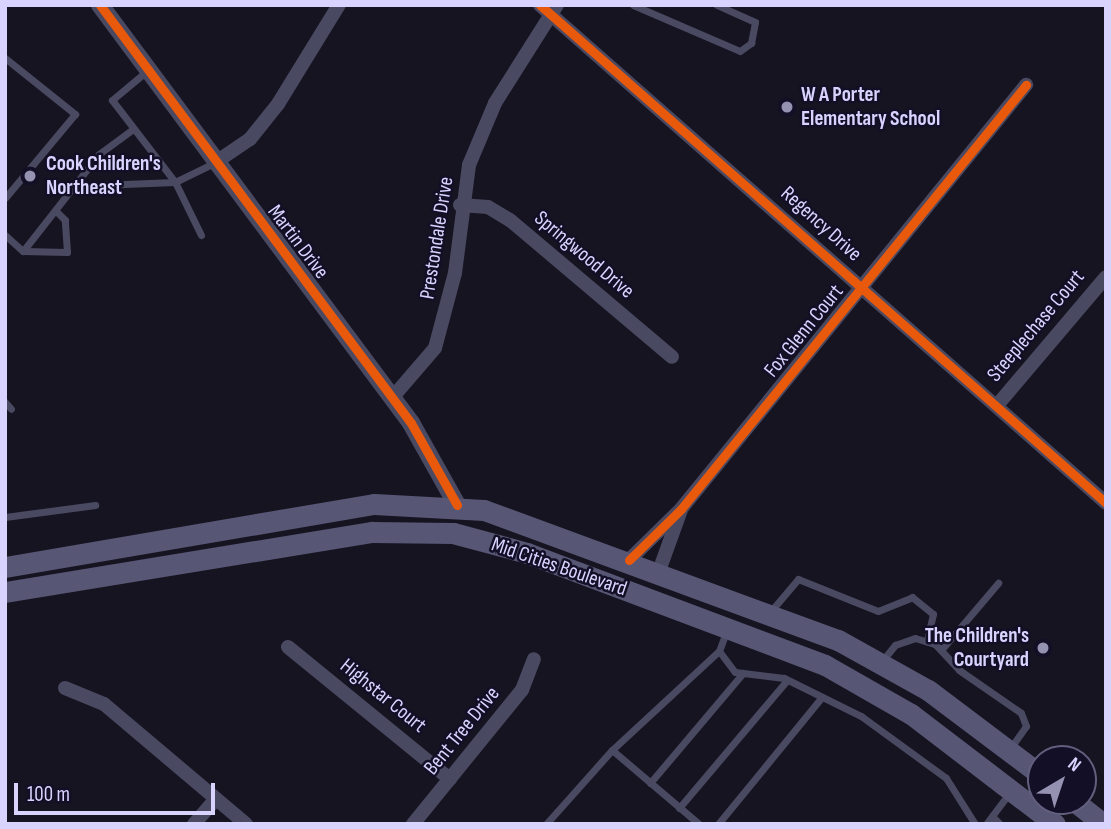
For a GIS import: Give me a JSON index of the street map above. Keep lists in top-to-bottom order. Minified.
{"streets":{"main road":["Mid Cities Boulevard"],"street":["Regency Drive","Prestondale Drive","Martin Drive","Springwood Drive","Steeplechase Court","Fox Glenn Court","Highstar Court","Bent Tree Drive"]},"crossings":[["Regency Drive","Prestondale Drive"],["Regency Drive","Steeplechase Court"],["Regency Drive","Fox Glenn Court"],["Prestondale Drive","Martin Drive"],["Prestondale Drive","Springwood Drive"],["Martin Drive","Mid Cities Boulevard"],["Fox Glenn Court","Mid Cities Boulevard"],["Highstar Court","Bent Tree Drive"]],"places":["W A Porter Elementary School","Cook Children's Northeast","The Children's Courtyard"],"scale_bar":"100 m","north":"top right"}
